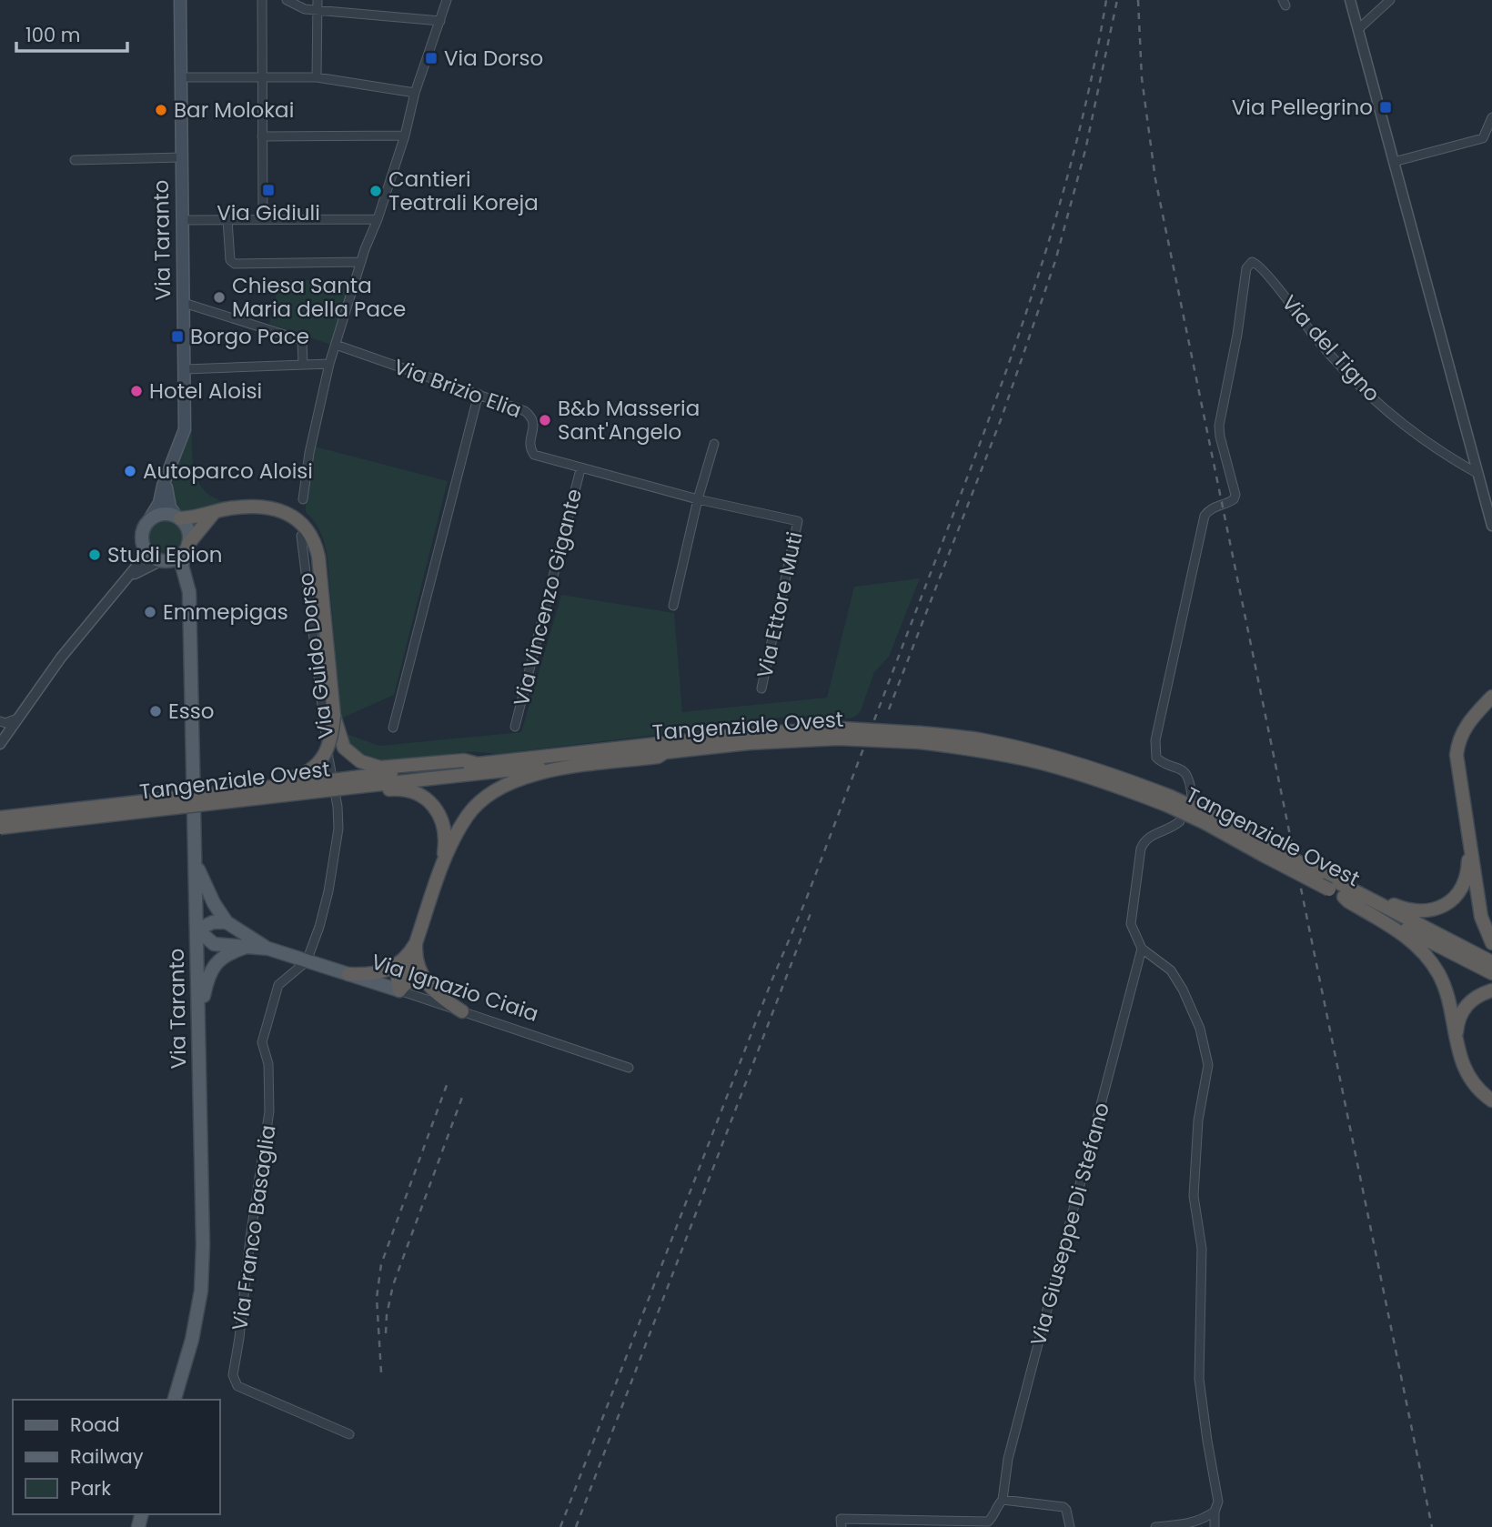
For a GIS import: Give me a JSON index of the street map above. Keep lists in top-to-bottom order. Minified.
{"streets":{"highway":["Tangenziale Ovest"],"main road":["Via Taranto","Via Ignazio Ciaia"],"street":["Via del Tigno","Via Brizio Elia","Via Vincenzo Gigante","Via Ettore Muti","Via Guido Dorso","Via Giuseppe Di Stefano","Via Franco Basaglia"]},"crossings":[["Via Taranto","Via Ignazio Ciaia"],["Via Brizio Elia","Via Vincenzo Gigante"],["Via Guido Dorso","Via Ignazio Ciaia"],["Via Guido Dorso","Via Franco Basaglia"],["Via Ignazio Ciaia","Via Franco Basaglia"]],"places":{"transit":["Via Dorso","Via Pellegrino","Via Gidiuli","Borgo Pace"],"other":["Bar Molokai","Cantieri Teatrali Koreja","Chiesa Santa Maria della Pace","Hotel Aloisi","B&b Masseria Sant'Angelo","Autoparco Aloisi","Studi Epion","Emmepigas","Esso"]},"legend":["Road","Railway","Park"],"scale_bar":"100 m"}
